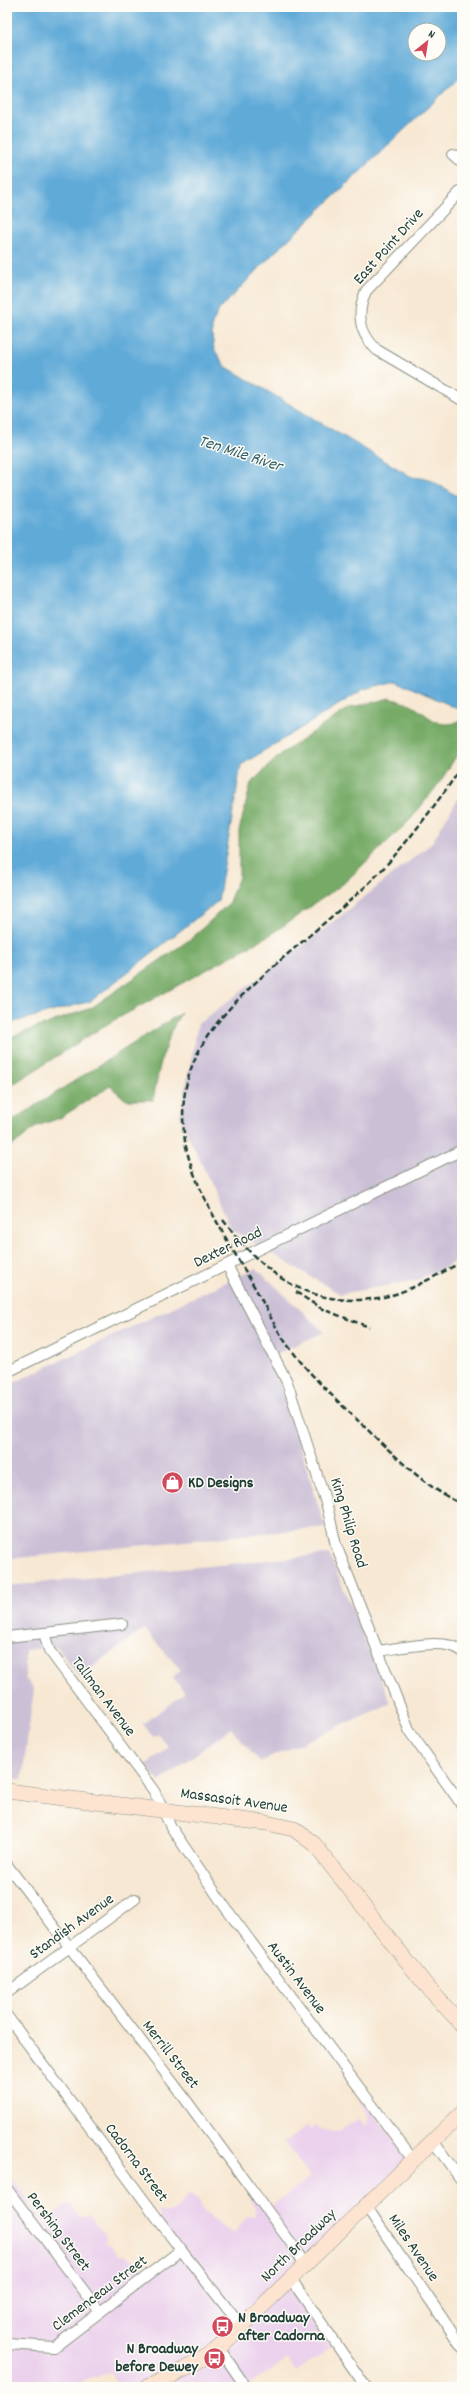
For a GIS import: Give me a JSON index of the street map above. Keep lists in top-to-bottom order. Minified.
{"streets":{"main road":["Massasoit Avenue","North Broadway"],"street":["East Point Drive","Dexter Road","King Philip Road","Tallman Avenue","Standish Avenue","Austin Avenue","Merrill Street","Cadorna Street","Pershing Street","Miles Avenue","Clemenceau Street"]},"crossings":[["Dexter Road","King Philip Road"],["Tallman Avenue","Massasoit Avenue"],["Tallman Avenue","Austin Avenue"],["Massasoit Avenue","Austin Avenue"],["Standish Avenue","Merrill Street"],["Austin Avenue","North Broadway"],["Merrill Street","North Broadway"],["Cadorna Street","North Broadway"],["Cadorna Street","Clemenceau Street"],["Pershing Street","Clemenceau Street"],["North Broadway","Miles Avenue"]],"water":["Ten Mile River"],"places":{"shop":["KD Designs"],"bus stop":["N Broadway after Cadorna","N Broadway before Dewey"]},"north":"top right"}
